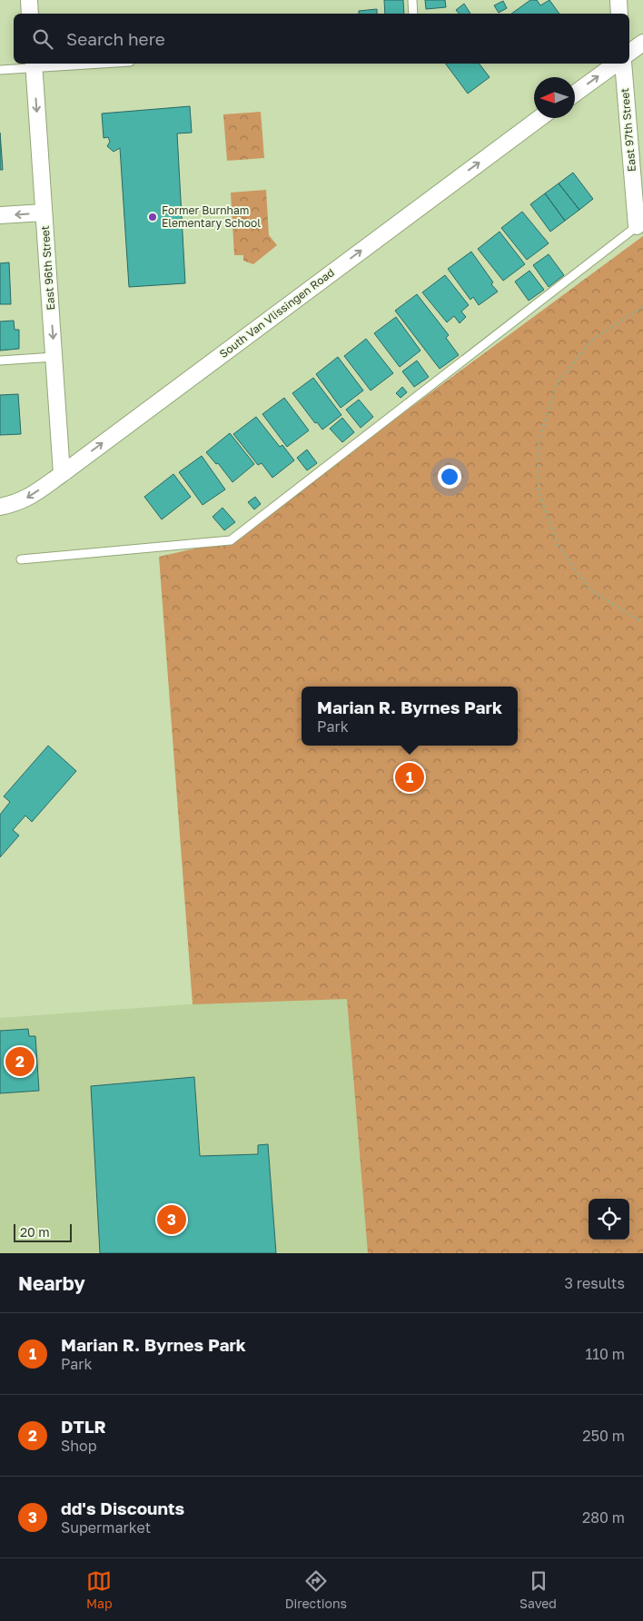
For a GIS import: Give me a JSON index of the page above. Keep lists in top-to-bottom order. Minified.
{"streets":{"street":["East 97th Street","East 96th Street","South Van Vlissingen Road"]},"crossings":[["East 96th Street","South Van Vlissingen Road"]],"one_way":["East 96th Street"],"places":["Former Burnham Elementary School"],"scale_bar":"20 m","north":"left","page":{"search":"Search here","popup":["Marian R. Byrnes Park","Park"],"pins":["1","2","3"],"scale":"20 m","heading":["Nearby","3 results"],"list":[{"mark":"1","name":"Marian R. Byrnes Park","note":"Park","value":"110 m"},{"mark":"2","name":"DTLR","note":"Shop","value":"250 m"},{"mark":"3","name":"dd's Discounts","note":"Supermarket","value":"280 m"}],"nav":["Map","Directions","Saved"]}}
